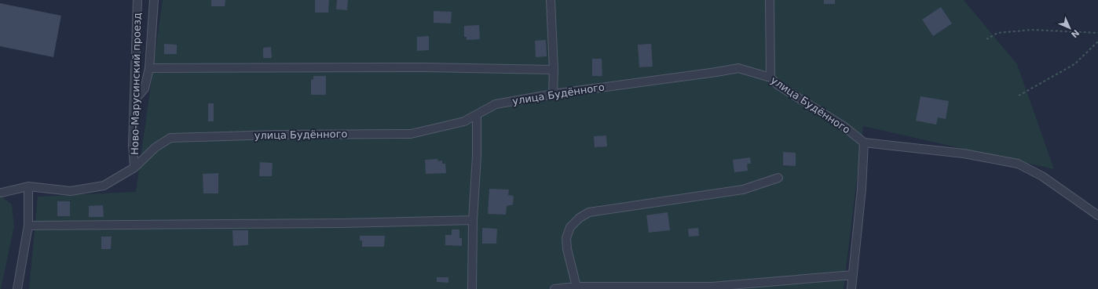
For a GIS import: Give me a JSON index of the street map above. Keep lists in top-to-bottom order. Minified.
{"streets":{"street":["Ново-Марусинский проезд","улица Будённого"]},"crossings":[["Ново-Марусинский проезд","улица Будённого"]],"north":"bottom right"}
